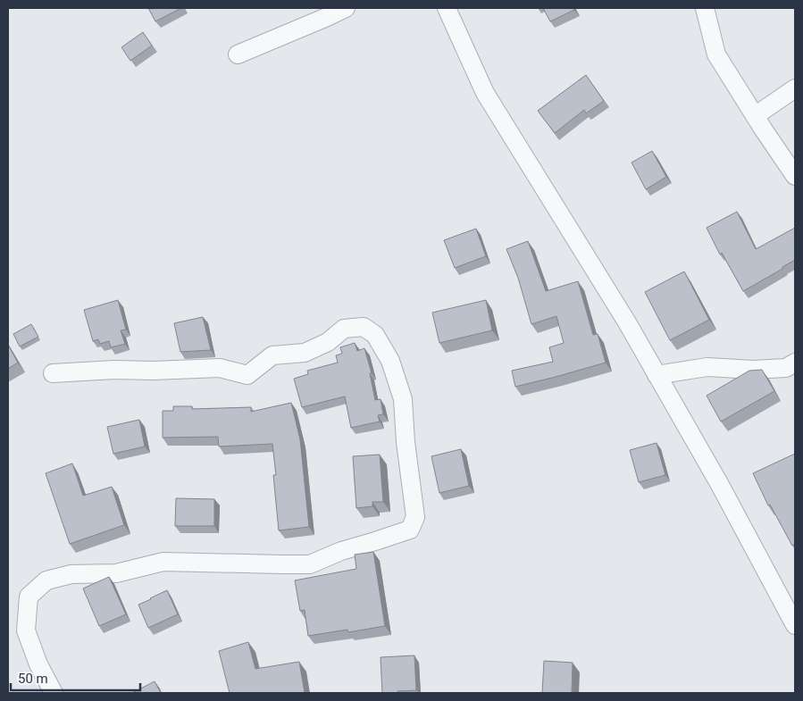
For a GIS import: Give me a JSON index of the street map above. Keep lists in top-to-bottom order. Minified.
{"scale_bar":"50 m"}
